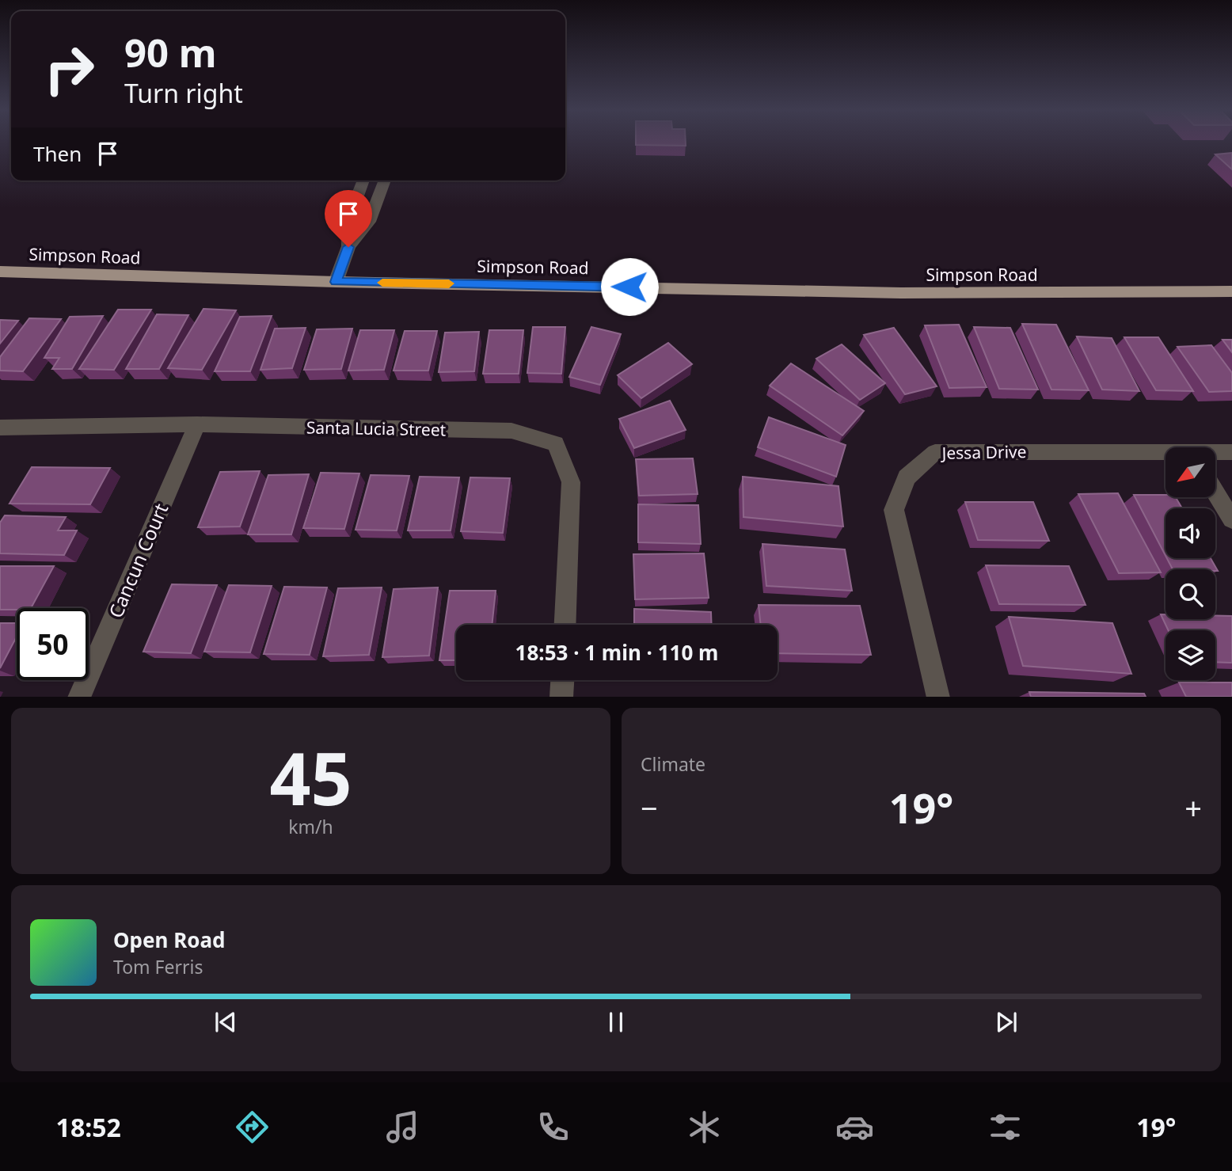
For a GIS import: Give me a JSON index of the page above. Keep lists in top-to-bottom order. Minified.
{"streets":{"main road":["Simpson Road"],"street":["Santa Lucia Street","Jessa Drive","Cancun Court"]},"crossings":[["Santa Lucia Street","Cancun Court"]],"north":"bottom left","page":{"turn":["90 m","Turn right"],"then":"Then","limit":"50","trip":"18:53 · 1 min · 110 m","tile":[["45","km/h"],"Climate"],"heat":["−","19°","+"],"song":["Open Road","Tom Ferris"],"tabs":["18:52","19°"]}}
